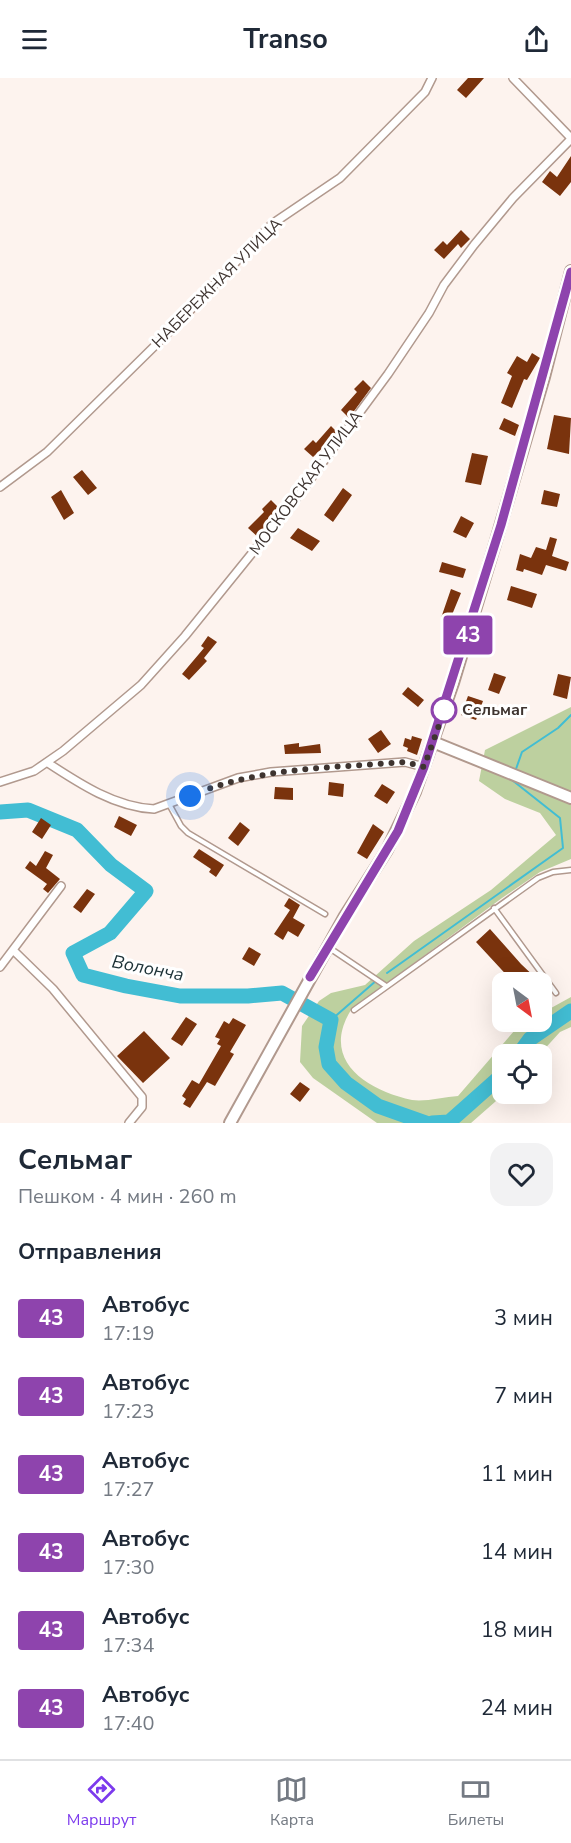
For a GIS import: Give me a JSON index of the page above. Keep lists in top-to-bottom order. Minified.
{"streets":{"street":["НАБЕРЕЖНАЯ УЛИЦА","МОСКОВСКАЯ УЛИЦА"]},"water":["Волонча"],"places":["Сельмаг"],"lines":["bus line 43"],"north":"bottom right","page":{"header":"Transo","on_map":"43","heading":[["Сельмаг","Пешком · 4 мин · 260 m"],"Отправления"],"list":[{"mark":"43","name":"Автобус","note":"17:19","value":"3 мин"},{"mark":"43","name":"Автобус","note":"17:23","value":"7 мин"},{"mark":"43","name":"Автобус","note":"17:27","value":"11 мин"},{"mark":"43","name":"Автобус","note":"17:30","value":"14 мин"},{"mark":"43","name":"Автобус","note":"17:34","value":"18 мин"},{"mark":"43","name":"Автобус","note":"17:40","value":"24 мин"}],"tabs":["Маршрут","Карта","Билеты"]}}
